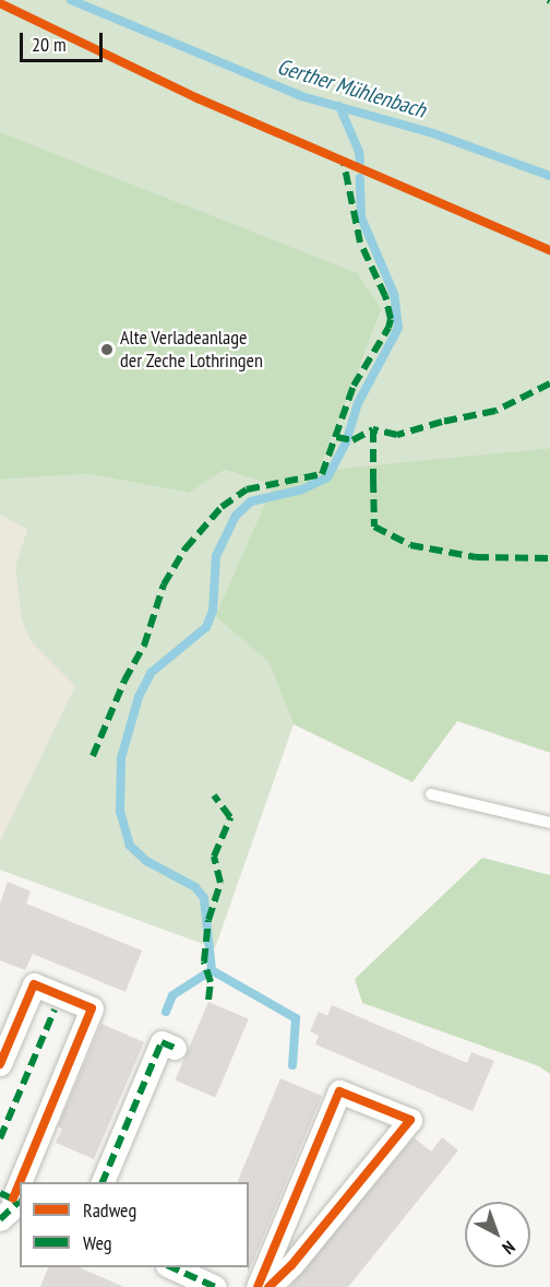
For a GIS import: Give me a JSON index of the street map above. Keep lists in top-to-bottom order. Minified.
{"water":["Gerther Mühlenbach"],"places":["Alte Verladeanlage der Zeche Lothringen"],"legend":["Radweg","Weg"],"scale_bar":"20 m","north":"bottom right"}
